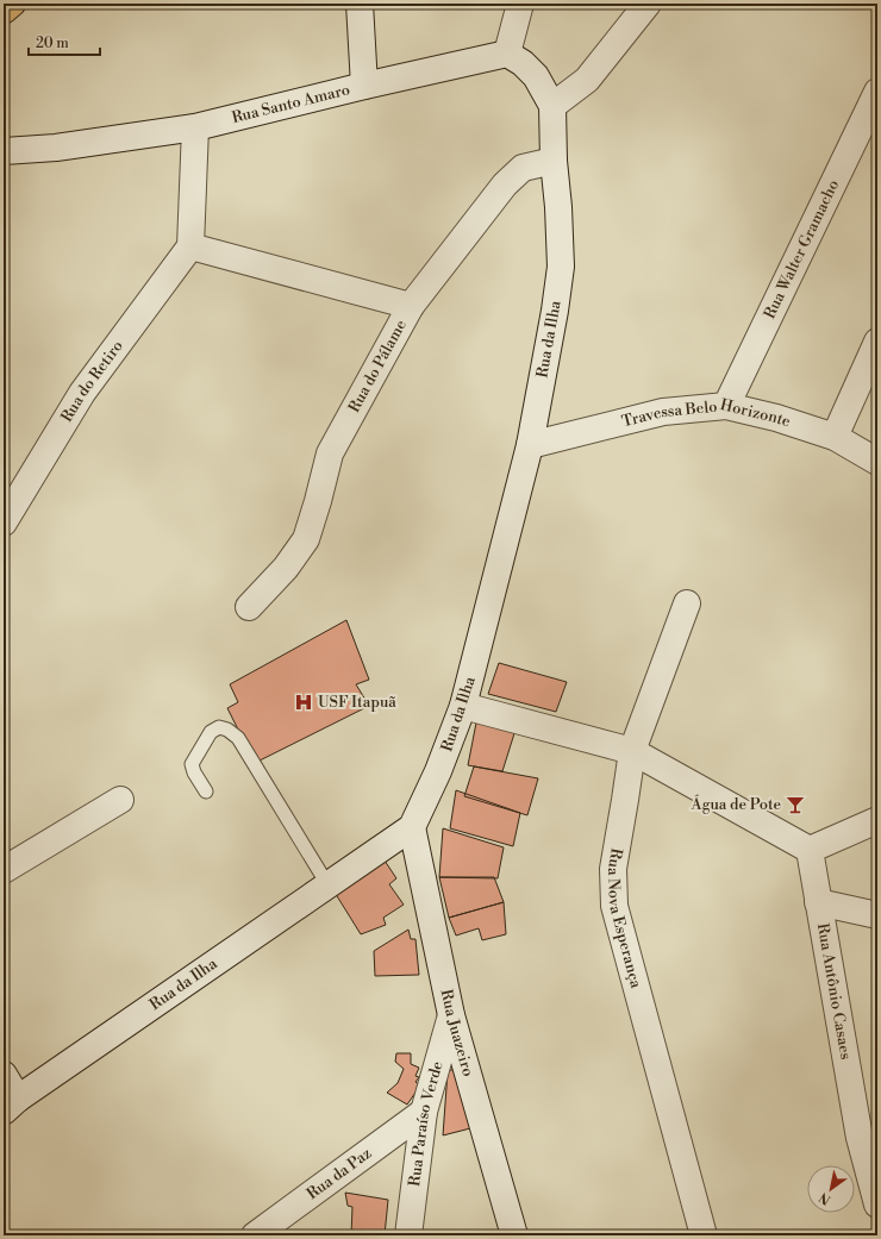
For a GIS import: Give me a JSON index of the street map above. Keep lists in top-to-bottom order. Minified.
{"streets":{"street":["Rua Santo Amaro","Rua Walter Gramacho","Rua da Ilha","Rua do Pálame","Rua do Retiro","Travessa Belo Horizonte","Rua Nova Esperança","Rua Antônio Casaes","Rua Juazeiro","Rua Paraíso Verde","Rua da Paz"]},"crossings":[["Rua Walter Gramacho","Travessa Belo Horizonte"],["Rua da Ilha","Rua do Pálame"],["Rua da Ilha","Travessa Belo Horizonte"],["Rua da Ilha","Rua Juazeiro"],["Rua Juazeiro","Rua Paraíso Verde"],["Rua Paraíso Verde","Rua da Paz"]],"places":{"hospital":["USF Itapuã"],"bar":["Água de Pote"]},"scale_bar":"20 m","north":"bottom left"}
